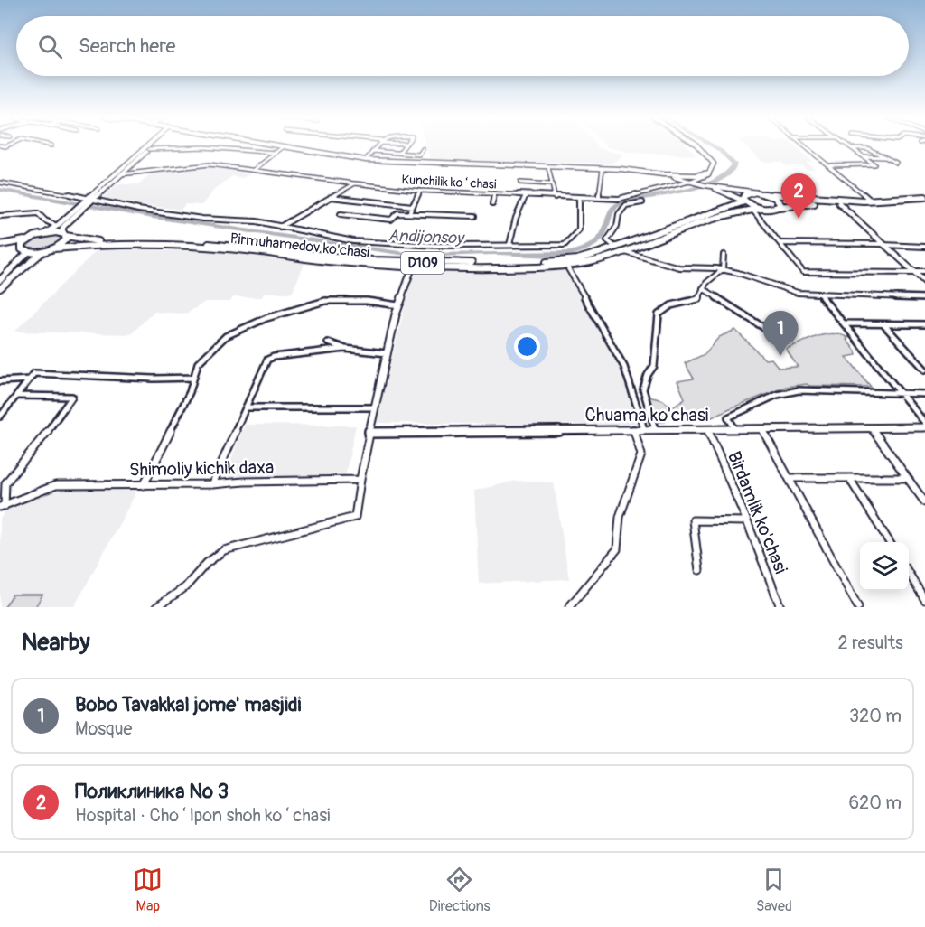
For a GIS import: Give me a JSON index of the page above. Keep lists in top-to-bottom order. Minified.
{"streets":{"main road":["Pirmuhamedov ko'chasi","D109","Chuama ko'chasi"],"street":["Kunchilik koʻchasi","Shimoliy kichik daxa","Birdamlik ko'chasi"]},"crossings":[["Pirmuhamedov ko'chasi","D109"],["Chuama ko'chasi","Birdamlik ko'chasi"]],"water":["Andijonsoy"],"page":{"search":"Search here","pins":["2","1"],"heading":["Nearby","2 results"],"list":[{"mark":"1","name":"Bobo Tavakkal jome' masjidi","note":"Mosque","value":"320 m"},{"mark":"2","name":"Поликлиника № 3","note":"Hospital · Choʻlpon shoh koʻchasi","value":"620 m"}],"nav":["Map","Directions","Saved"]}}
